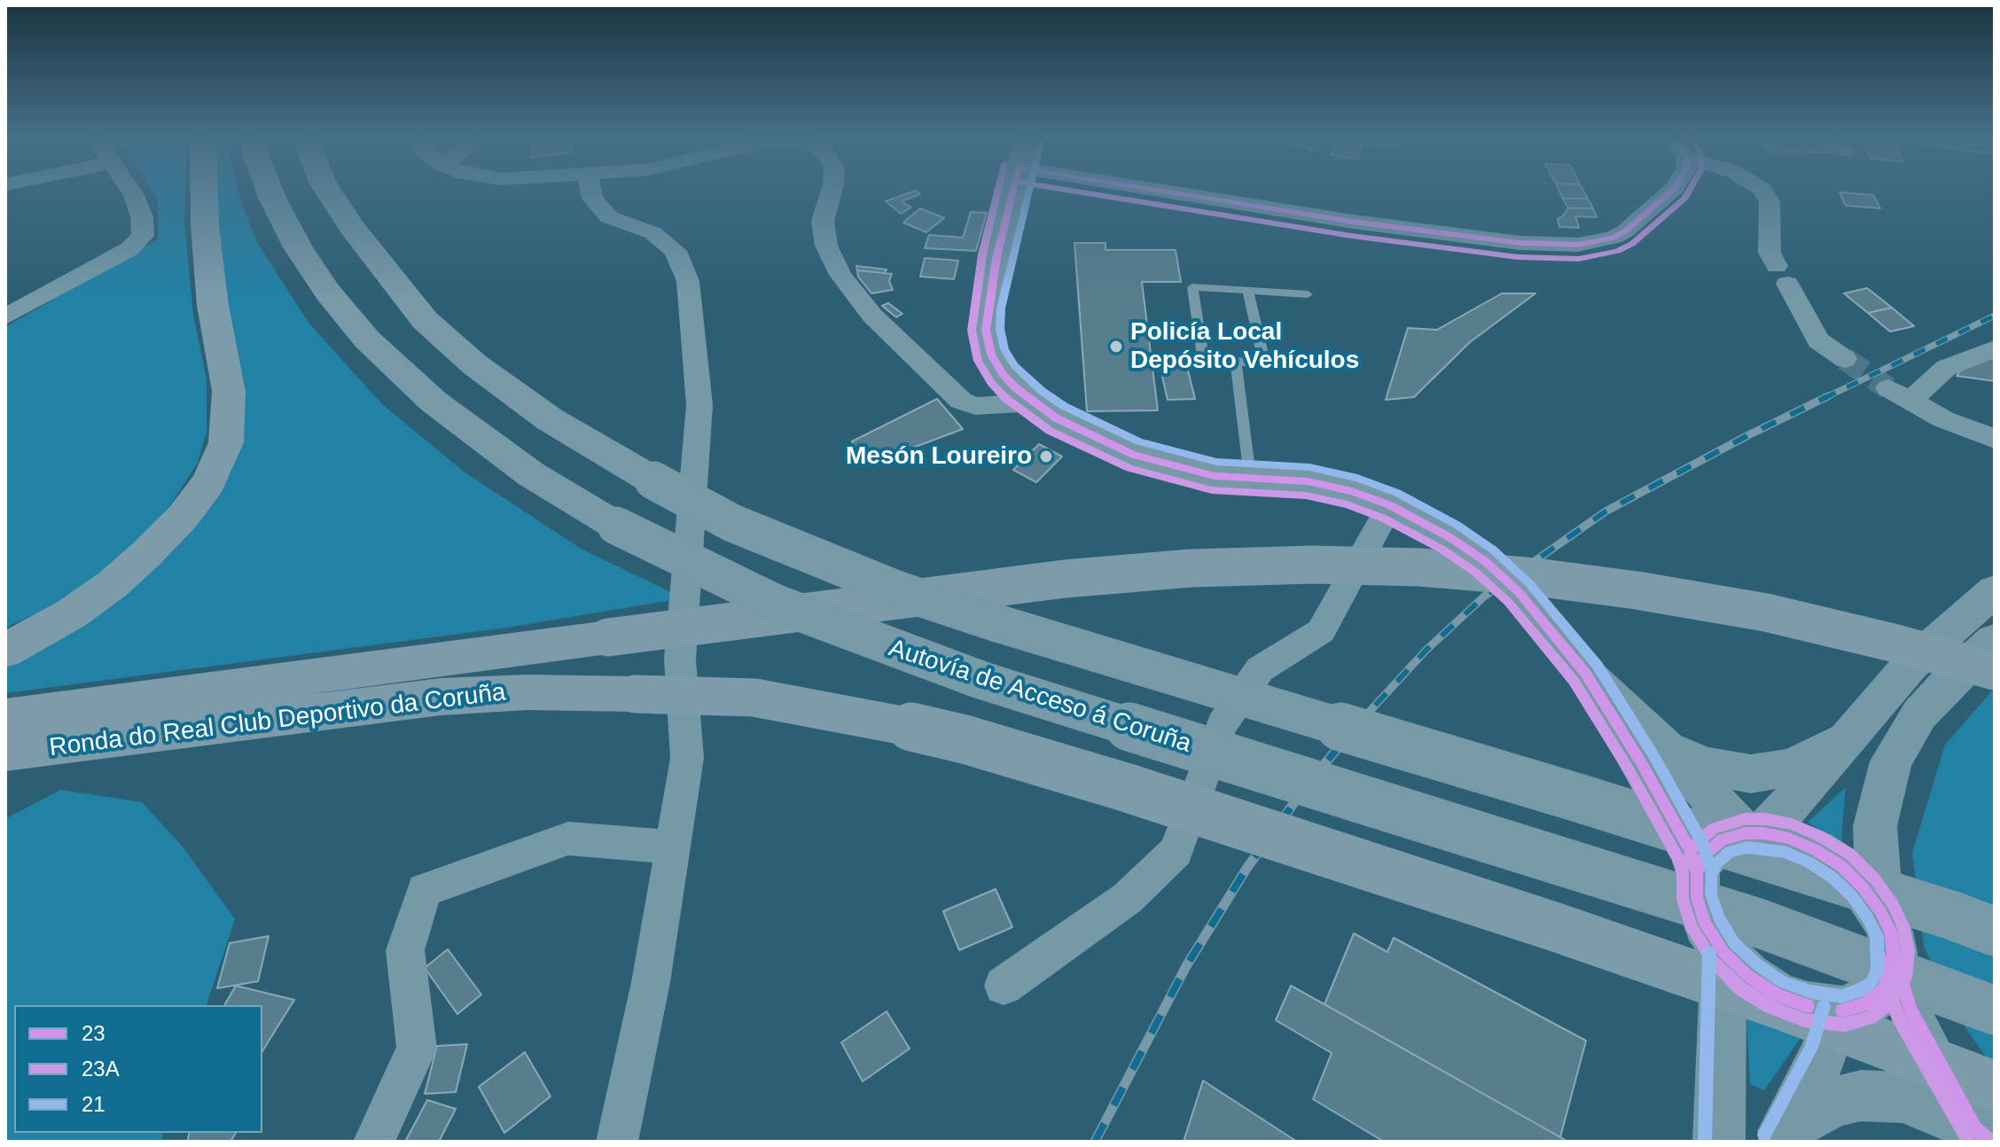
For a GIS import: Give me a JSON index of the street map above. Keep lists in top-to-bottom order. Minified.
{"streets":{"highway":["Autovía de Acceso á Coruña","Ronda do Real Club Deportivo da Coruña"]},"places":["Policía Local Depósito Vehículos","Mesón Loureiro"],"lines":["transit line 23","transit line 23A","transit line 21"],"legend":["23","23A","21"]}
